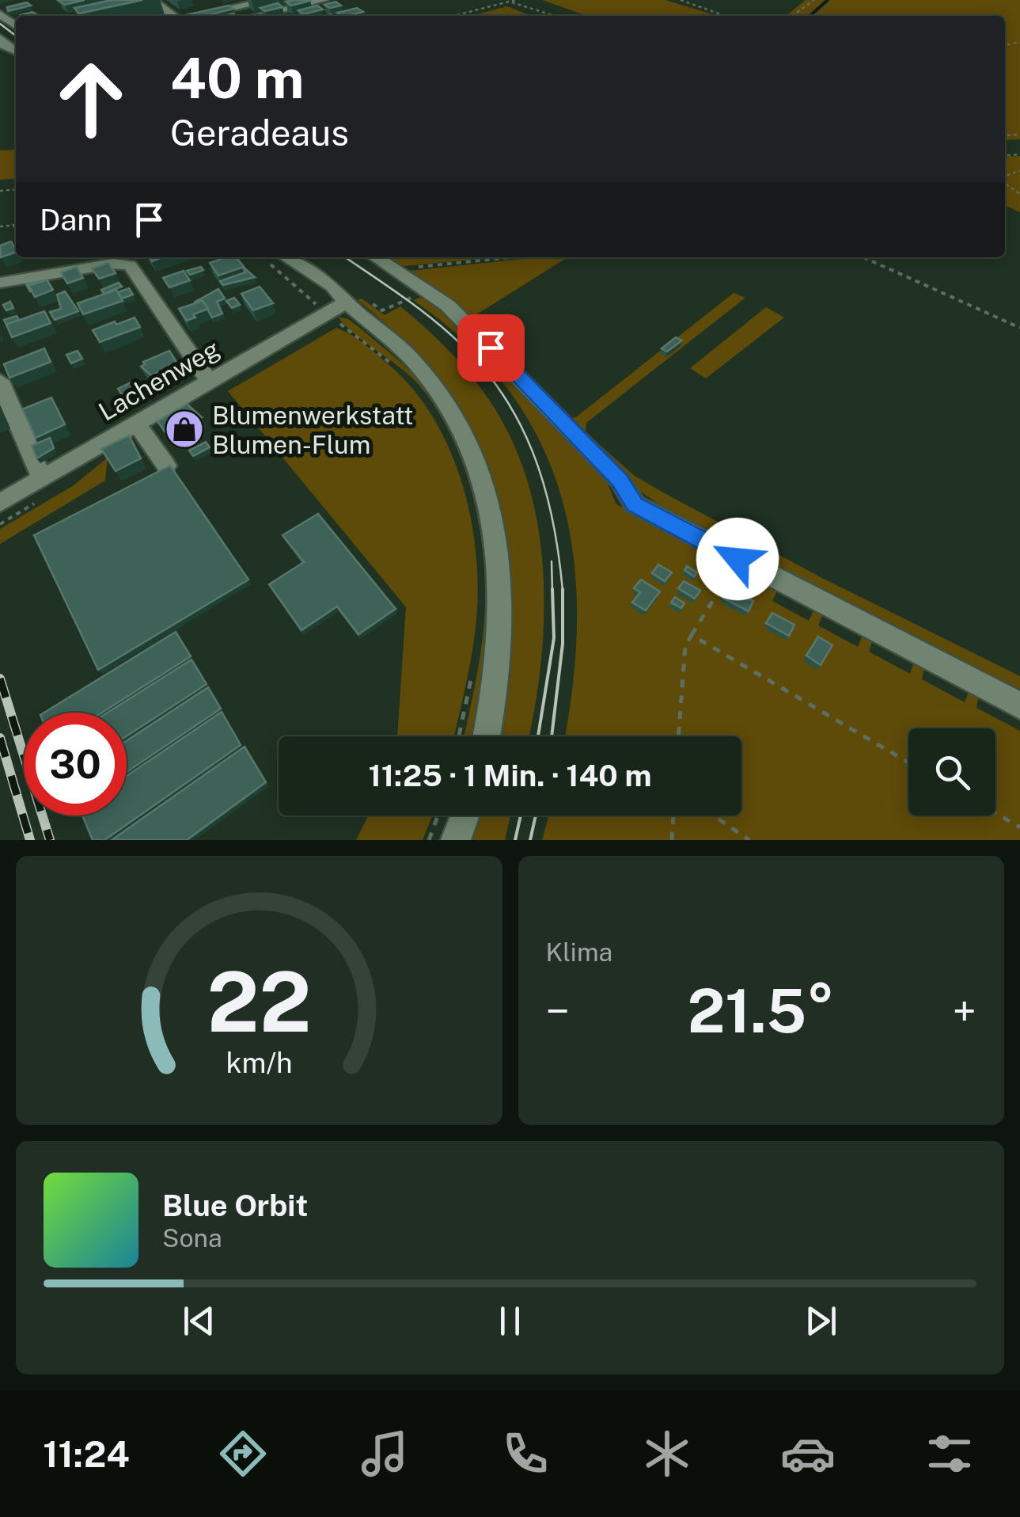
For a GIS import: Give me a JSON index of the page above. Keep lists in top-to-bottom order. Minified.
{"streets":{"street":["Lachenweg"]},"places":{"shop":["Blumenwerkstatt Blumen-Flum"]},"page":{"turn":["40 m","Geradeaus"],"then":"Dann","limit":"30","trip":"11:25 · 1 Min. · 140 m","tile":"Klima","heat":["−","21.5°","+"],"song":["Blue Orbit","Sona"],"tabs":"11:24","gauge":["22","km/h"]}}
